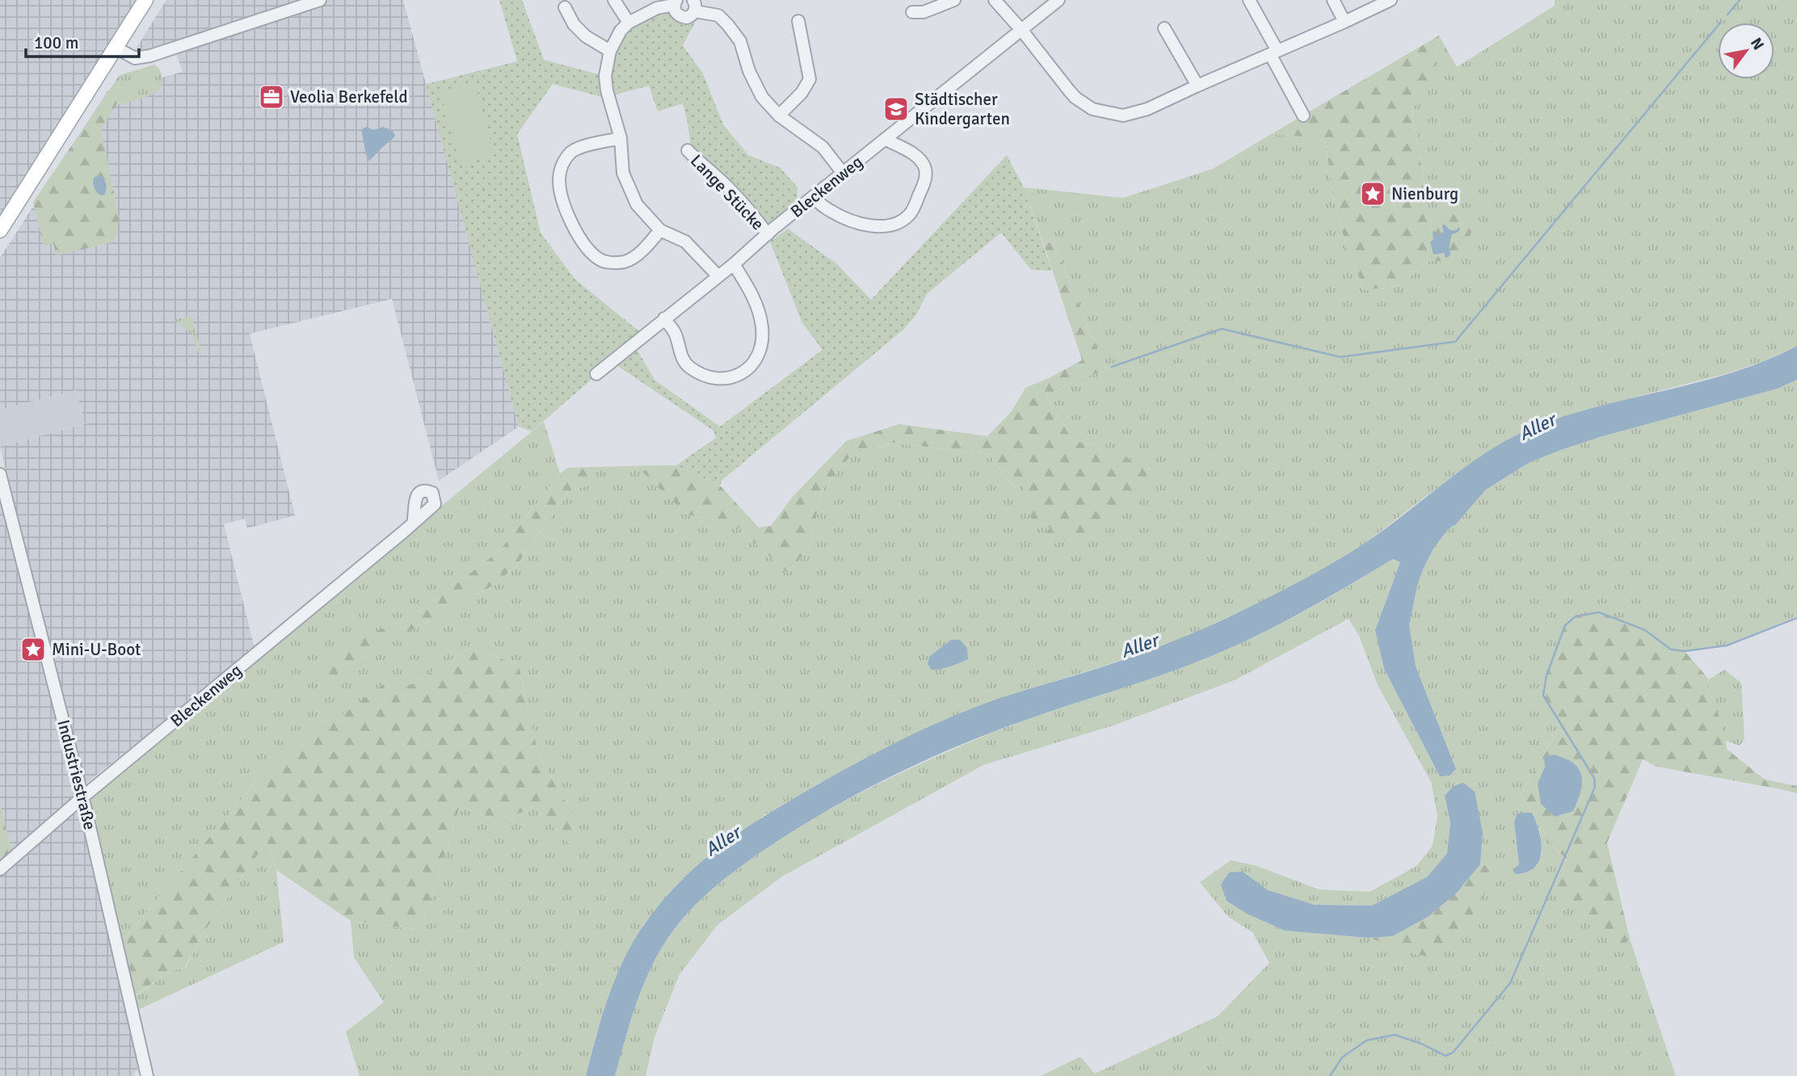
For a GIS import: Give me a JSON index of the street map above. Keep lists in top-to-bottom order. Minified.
{"streets":{"street":["Bleckenweg","Lange Stücke","Industriestraße"]},"crossings":[["Bleckenweg","Lange Stücke"],["Bleckenweg","Industriestraße"]],"water":["Aller"],"places":{"office":["Veolia Berkefeld"],"school or university":["Städtischer Kindergarten"],"place":["Nienburg","Mini-U-Boot"]},"scale_bar":"100 m","north":"top right"}
